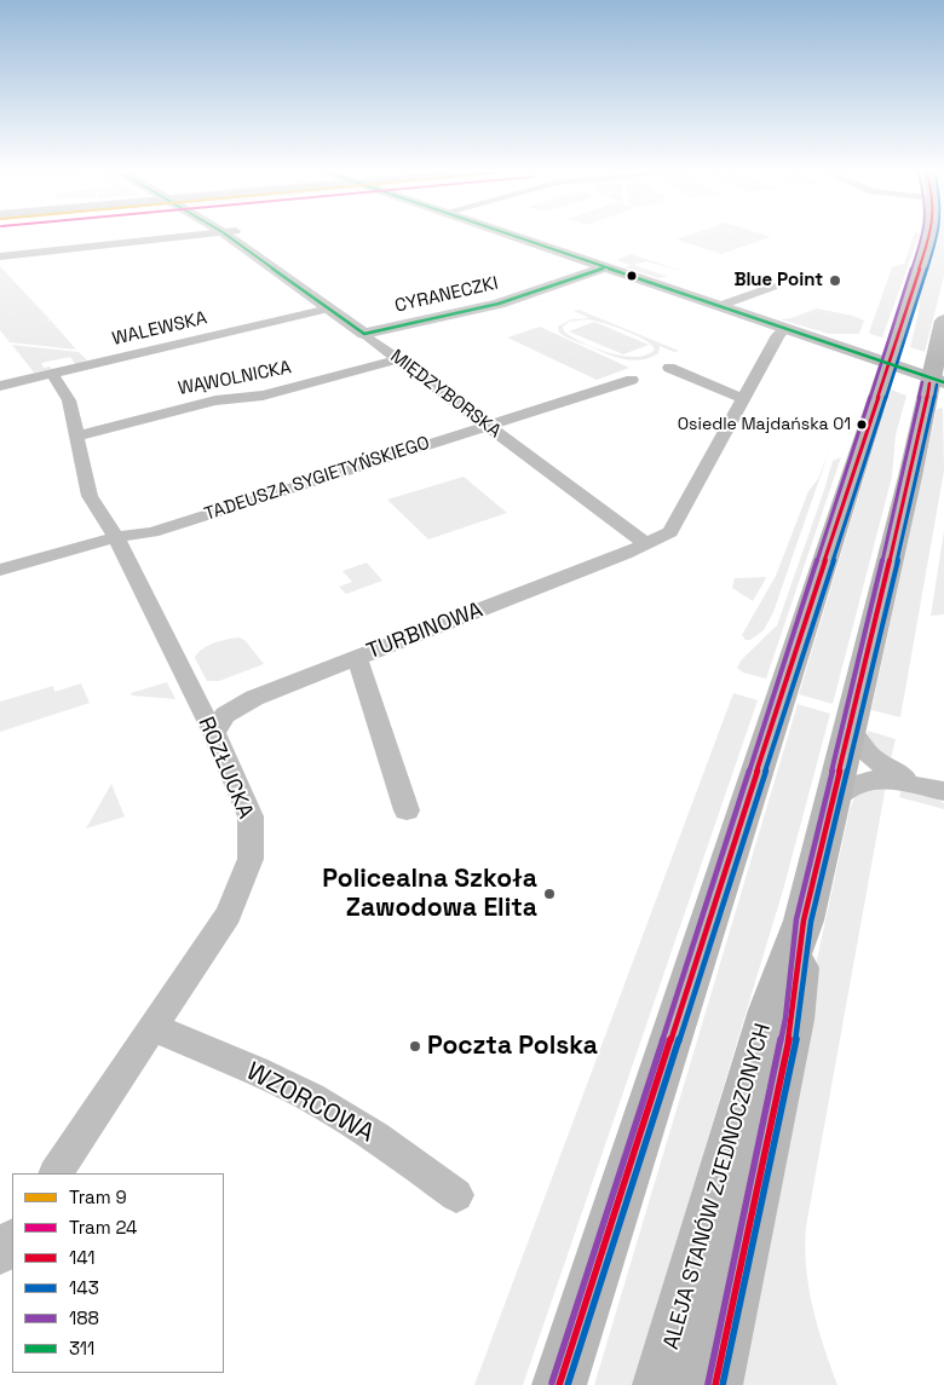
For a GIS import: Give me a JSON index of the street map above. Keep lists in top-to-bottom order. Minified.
{"streets":{"main road":["ALEJA STANÓW ZJEDNOCZONYCH"],"street":["CYRANECZKI","WALEWSKA","WĄWOLNICKA","MIĘDZYBORSKA","TADEUSZA SYGIETYŃSKIEGO","TURBINOWA","ROZŁUCKA","WZORCOWA"]},"crossings":[["CYRANECZKI","MIĘDZYBORSKA"],["WALEWSKA","MIĘDZYBORSKA"],["WALEWSKA","ROZŁUCKA"],["WĄWOLNICKA","MIĘDZYBORSKA"],["WĄWOLNICKA","ROZŁUCKA"],["MIĘDZYBORSKA","TADEUSZA SYGIETYŃSKIEGO"],["MIĘDZYBORSKA","TURBINOWA"],["TADEUSZA SYGIETYŃSKIEGO","ROZŁUCKA"],["TURBINOWA","ROZŁUCKA"],["ROZŁUCKA","WZORCOWA"]],"places":["Blue Point","Osiedle Majdańska 01","Policealna Szkoła Zawodowa Elita","Poczta Polska"],"lines":["transit line 141","transit line 143","transit line 188","transit line 311"],"legend":["Tram 9","Tram 24","141","143","188","311"]}
